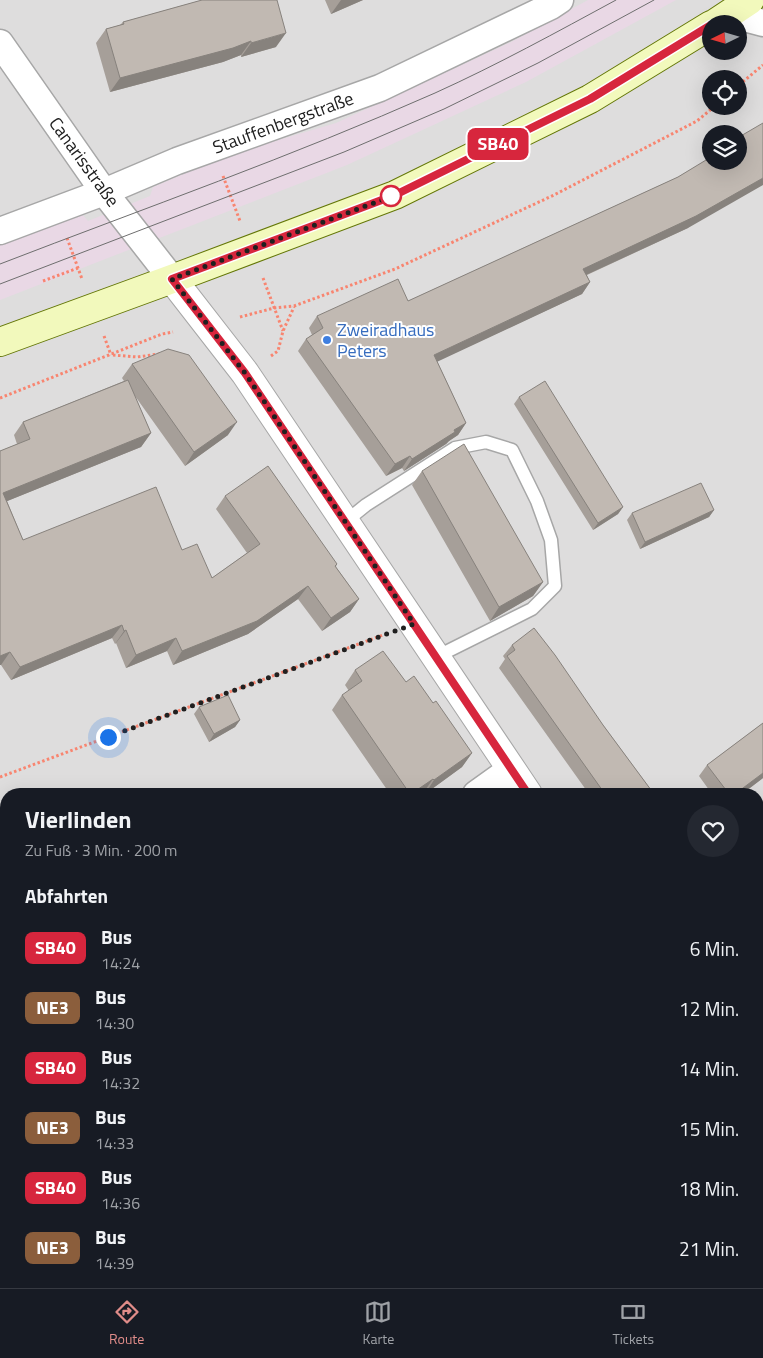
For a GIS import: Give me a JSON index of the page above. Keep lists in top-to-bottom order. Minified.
{"streets":{"street":["Stauffenbergstraße","Canarisstraße"]},"crossings":[["Stauffenbergstraße","Canarisstraße"]],"places":["Zweiradhaus Peters"],"lines":["bus line SB40"],"north":"left","page":{"on_map":"SB40","heading":[["Vierlinden","Zu Fuß · 3 Min. · 200 m"],"Abfahrten"],"list":[{"mark":"SB40","name":"Bus","note":"14:24","value":"6 Min."},{"mark":"NE3","name":"Bus","note":"14:30","value":"12 Min."},{"mark":"SB40","name":"Bus","note":"14:32","value":"14 Min."},{"mark":"NE3","name":"Bus","note":"14:33","value":"15 Min."},{"mark":"SB40","name":"Bus","note":"14:36","value":"18 Min."},{"mark":"NE3","name":"Bus","note":"14:39","value":"21 Min."}],"tabs":["Route","Karte","Tickets"]}}
